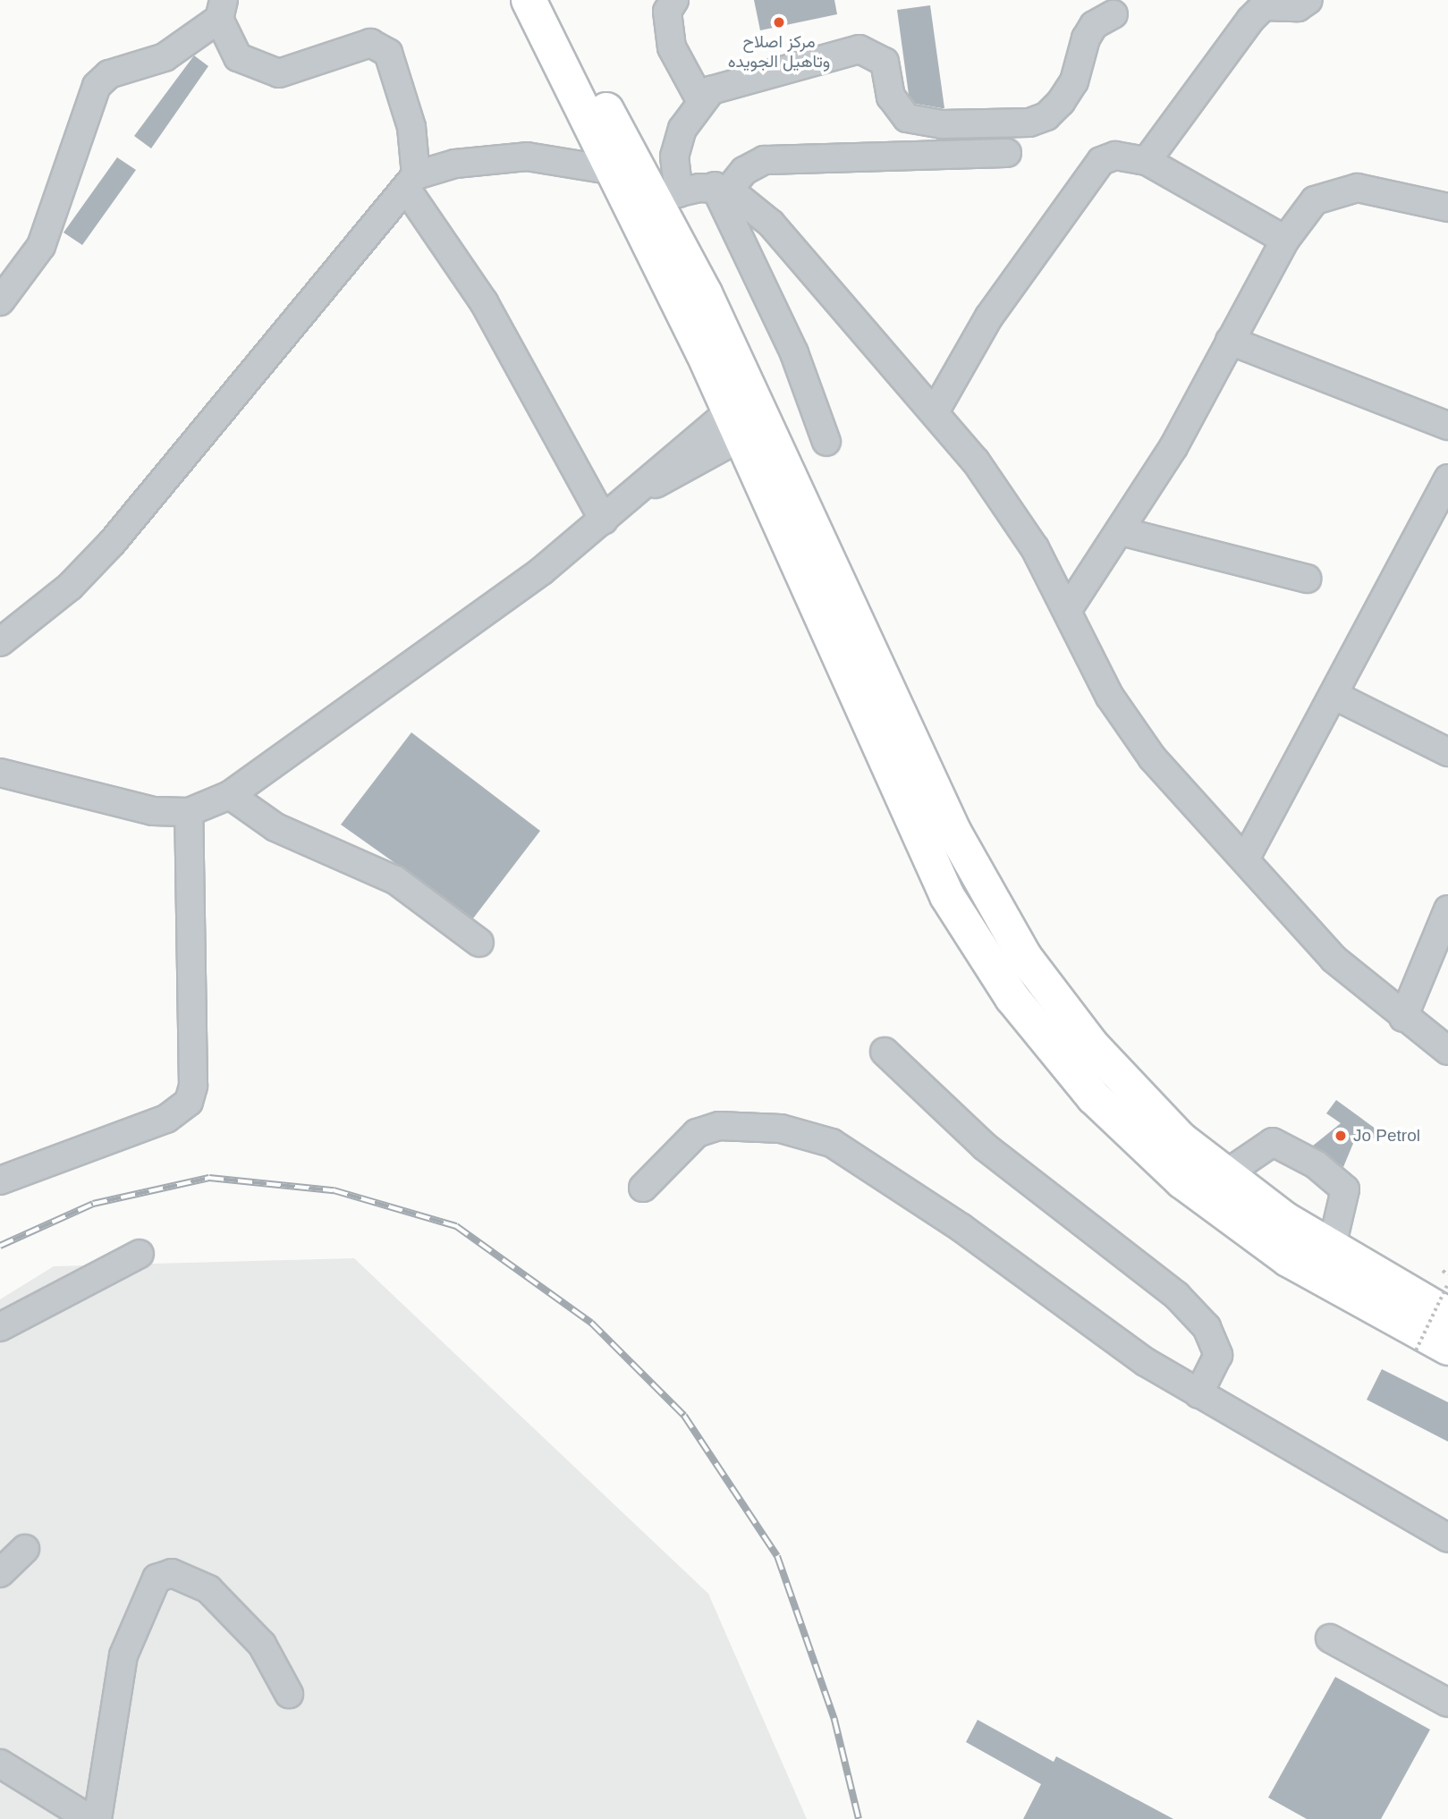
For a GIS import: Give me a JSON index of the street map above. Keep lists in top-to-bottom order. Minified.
{"places":["مركز اصلاح وتاهيل الجويده","Jo Petrol"]}
